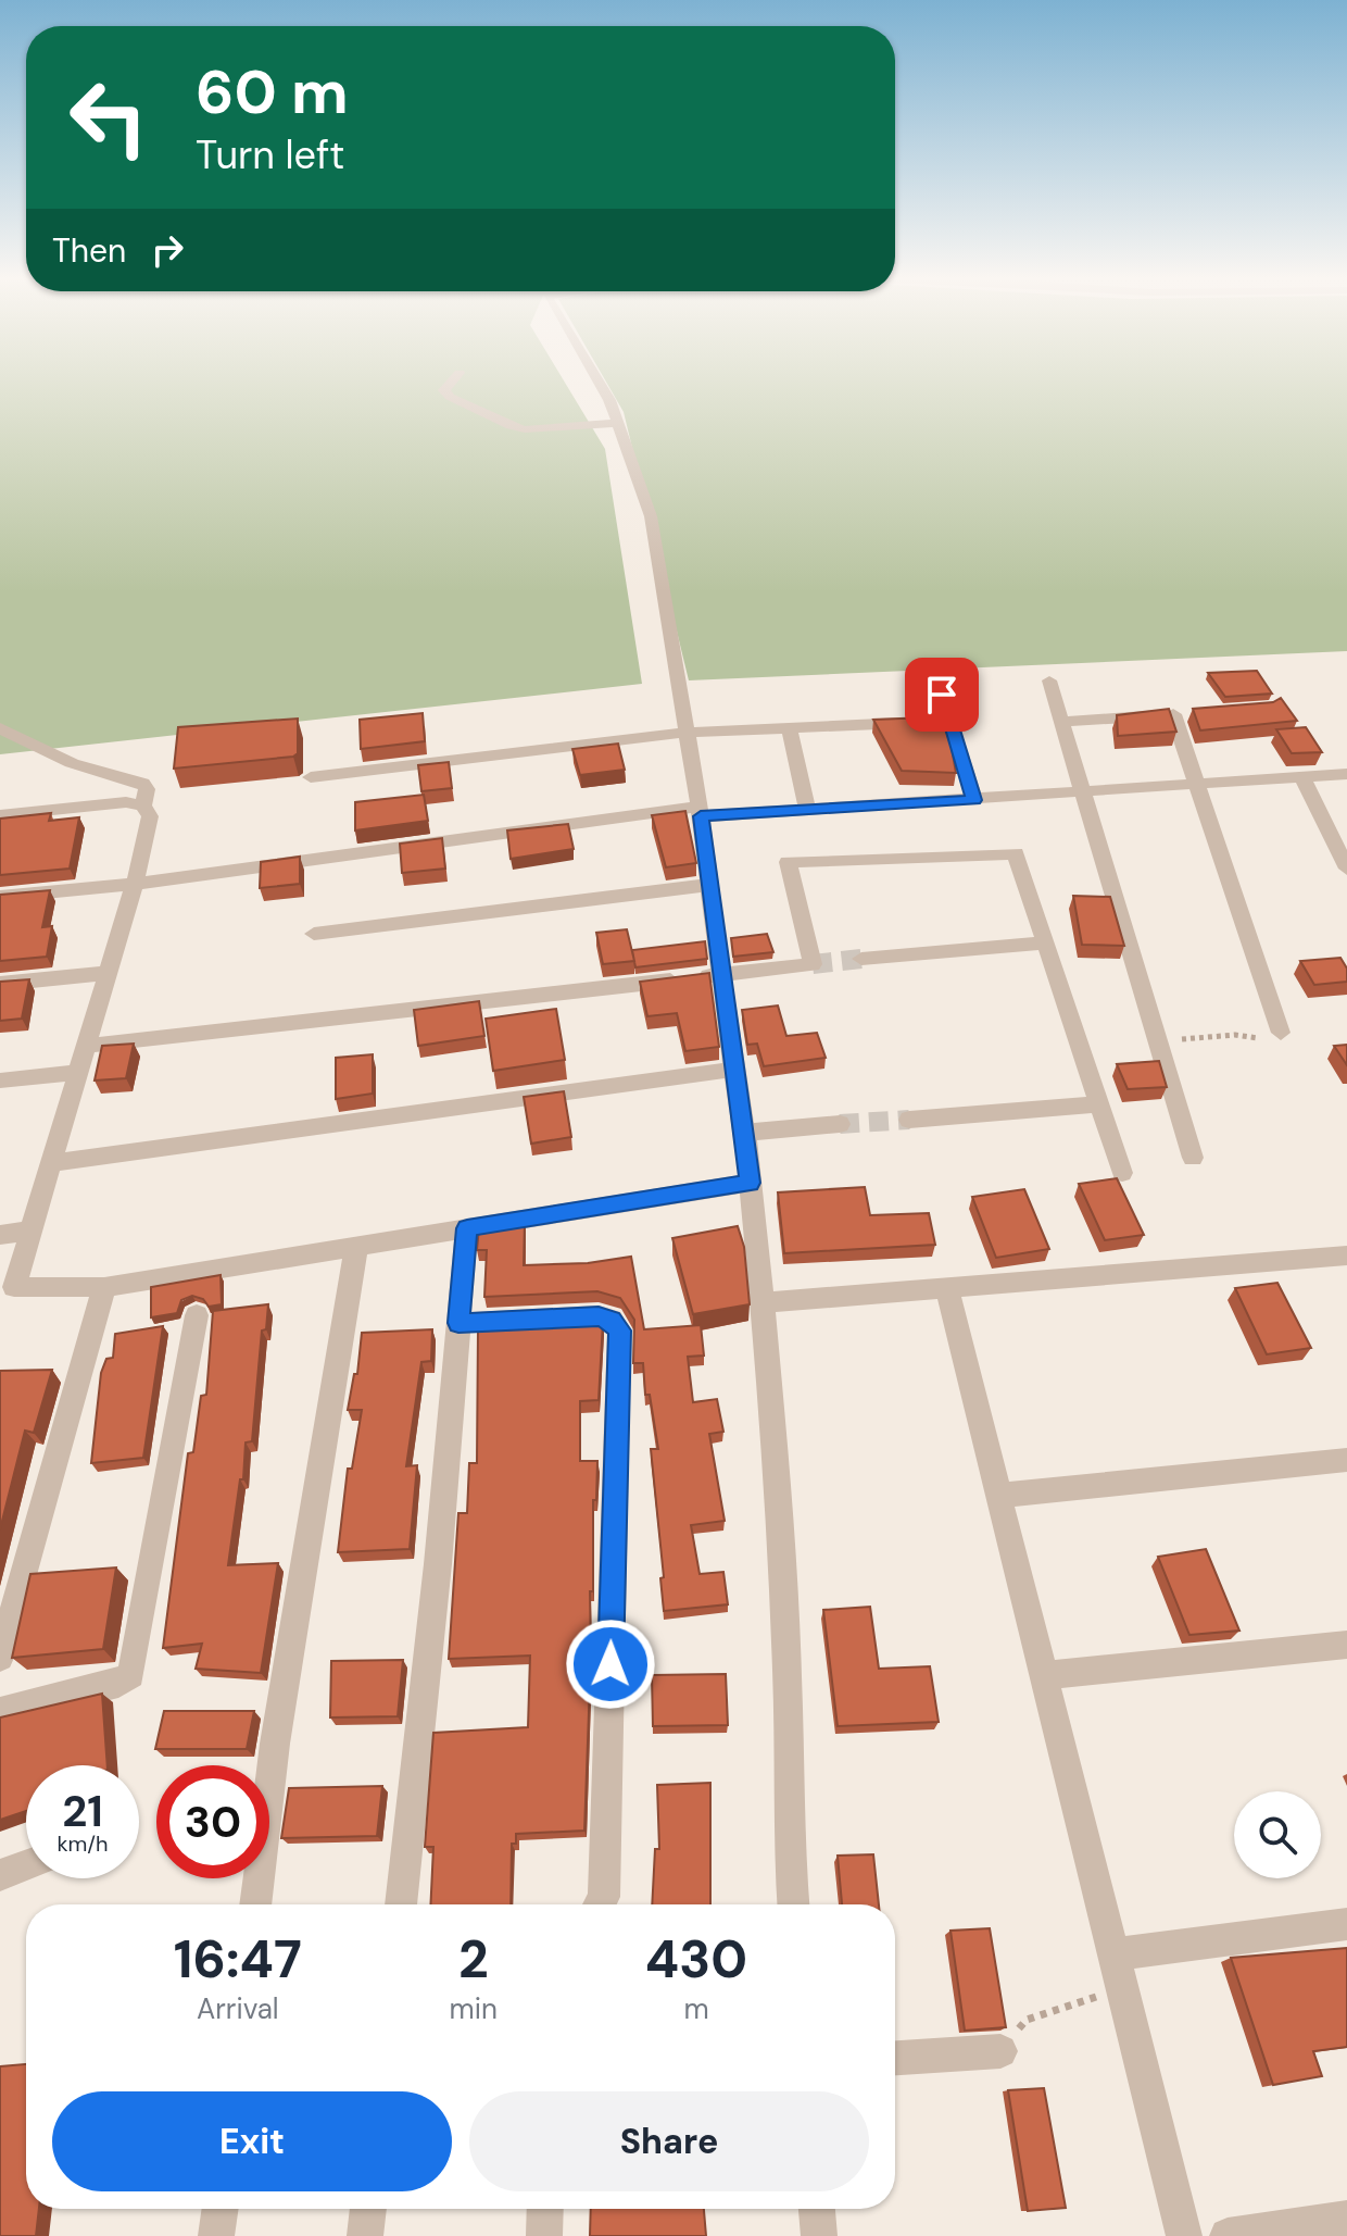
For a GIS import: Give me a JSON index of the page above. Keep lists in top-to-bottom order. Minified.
{"page":{"turn":["60 m","Turn left"],"then":"Then","speed":"21 km/h","limit":"30","eta":["16:47","Arrival","2","min","430","m"],"buttons":["Exit","Share"]}}
